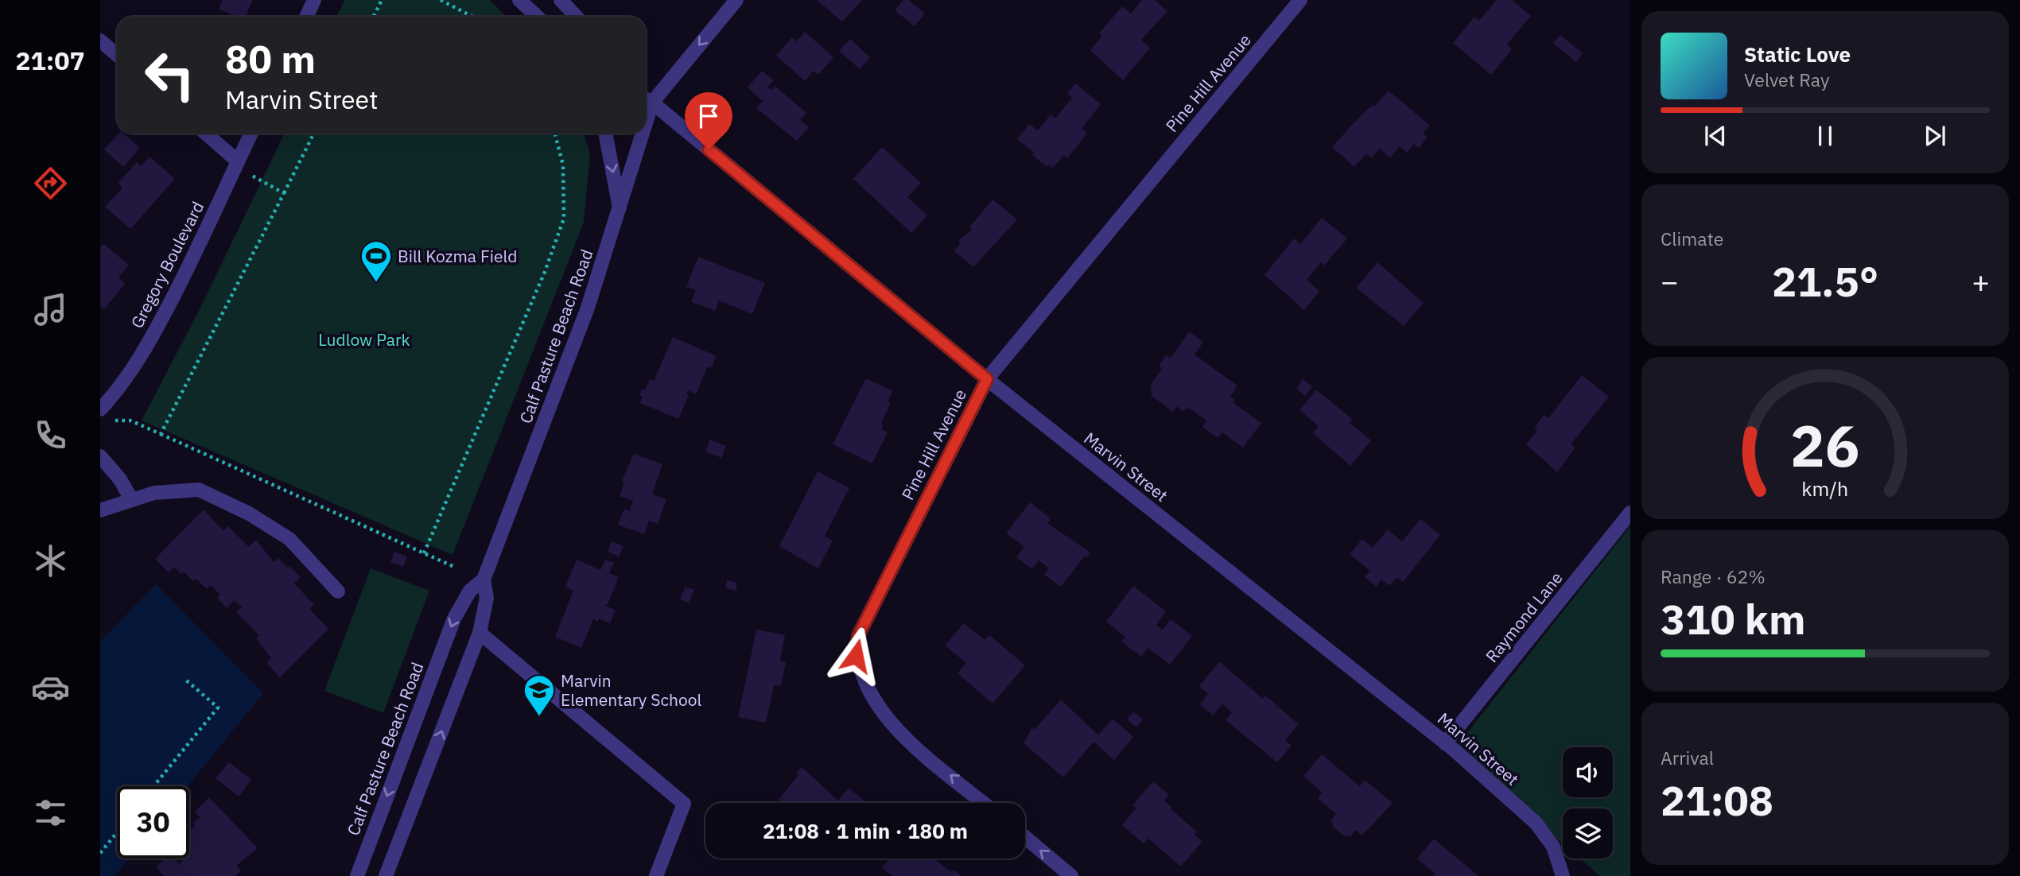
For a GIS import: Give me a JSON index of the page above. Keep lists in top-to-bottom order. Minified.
{"streets":{"street":["Pine Hill Avenue","Gregory Boulevard","Calf Pasture Beach Road","Marvin Street","Raymond Lane"]},"crossings":[["Pine Hill Avenue","Marvin Street"],["Marvin Street","Raymond Lane"]],"one_way":["Pine Hill Avenue"],"parks":["Ludlow Park"],"places":{"sports":["Bill Kozma Field"],"school or university":["Marvin Elementary School"]},"page":{"tabs":"21:07","turn":["80 m","Marvin Street"],"song":["Static Love","Velvet Ray"],"tile":["Climate",["Range · 62%","310 km"],["Arrival","21:08"]],"heat":["−","21.5°","+"],"limit":"30","trip":"21:08 · 1 min · 180 m","gauge":["26","km/h"]}}
